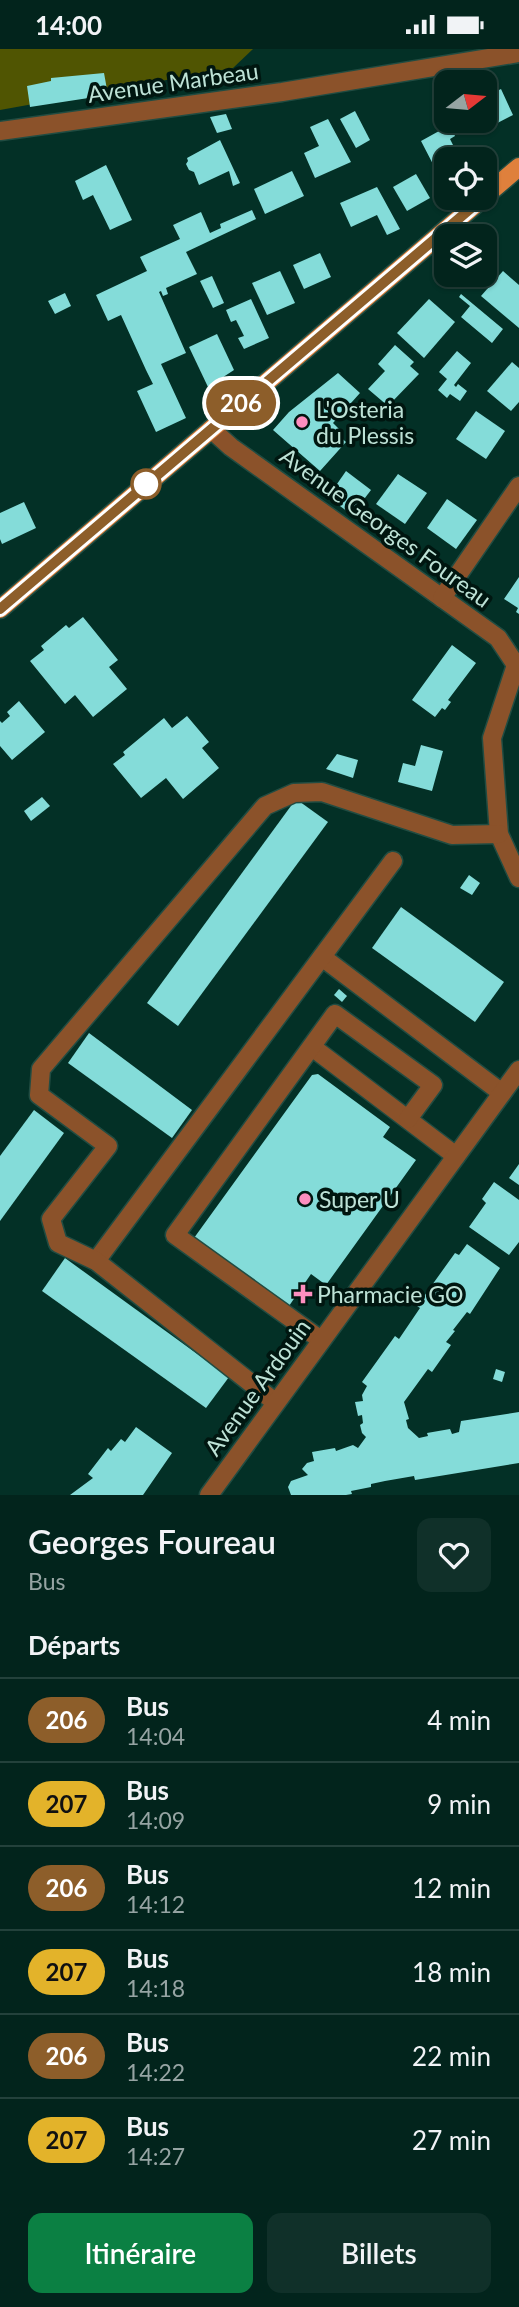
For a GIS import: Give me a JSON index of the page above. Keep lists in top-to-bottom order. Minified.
{"streets":{"street":["Avenue Marbeau","Avenue Georges Foureau","Avenue Ardouin"]},"places":{"other":["L'Osteria du Plessis","Super U"],"health":["Pharmacie GO"]},"lines":["bus line 206"],"north":"right","page":{"status":"14:00","on_map":"206","heading":[["Georges Foureau","Bus"],"Départs"],"list":[{"mark":"206","name":"Bus","note":"14:04","value":"4 min"},{"mark":"207","name":"Bus","note":"14:09","value":"9 min"},{"mark":"206","name":"Bus","note":"14:12","value":"12 min"},{"mark":"207","name":"Bus","note":"14:18","value":"18 min"},{"mark":"206","name":"Bus","note":"14:22","value":"22 min"},{"mark":"207","name":"Bus","note":"14:27","value":"27 min"}],"buttons":["Itinéraire","Billets"]}}
